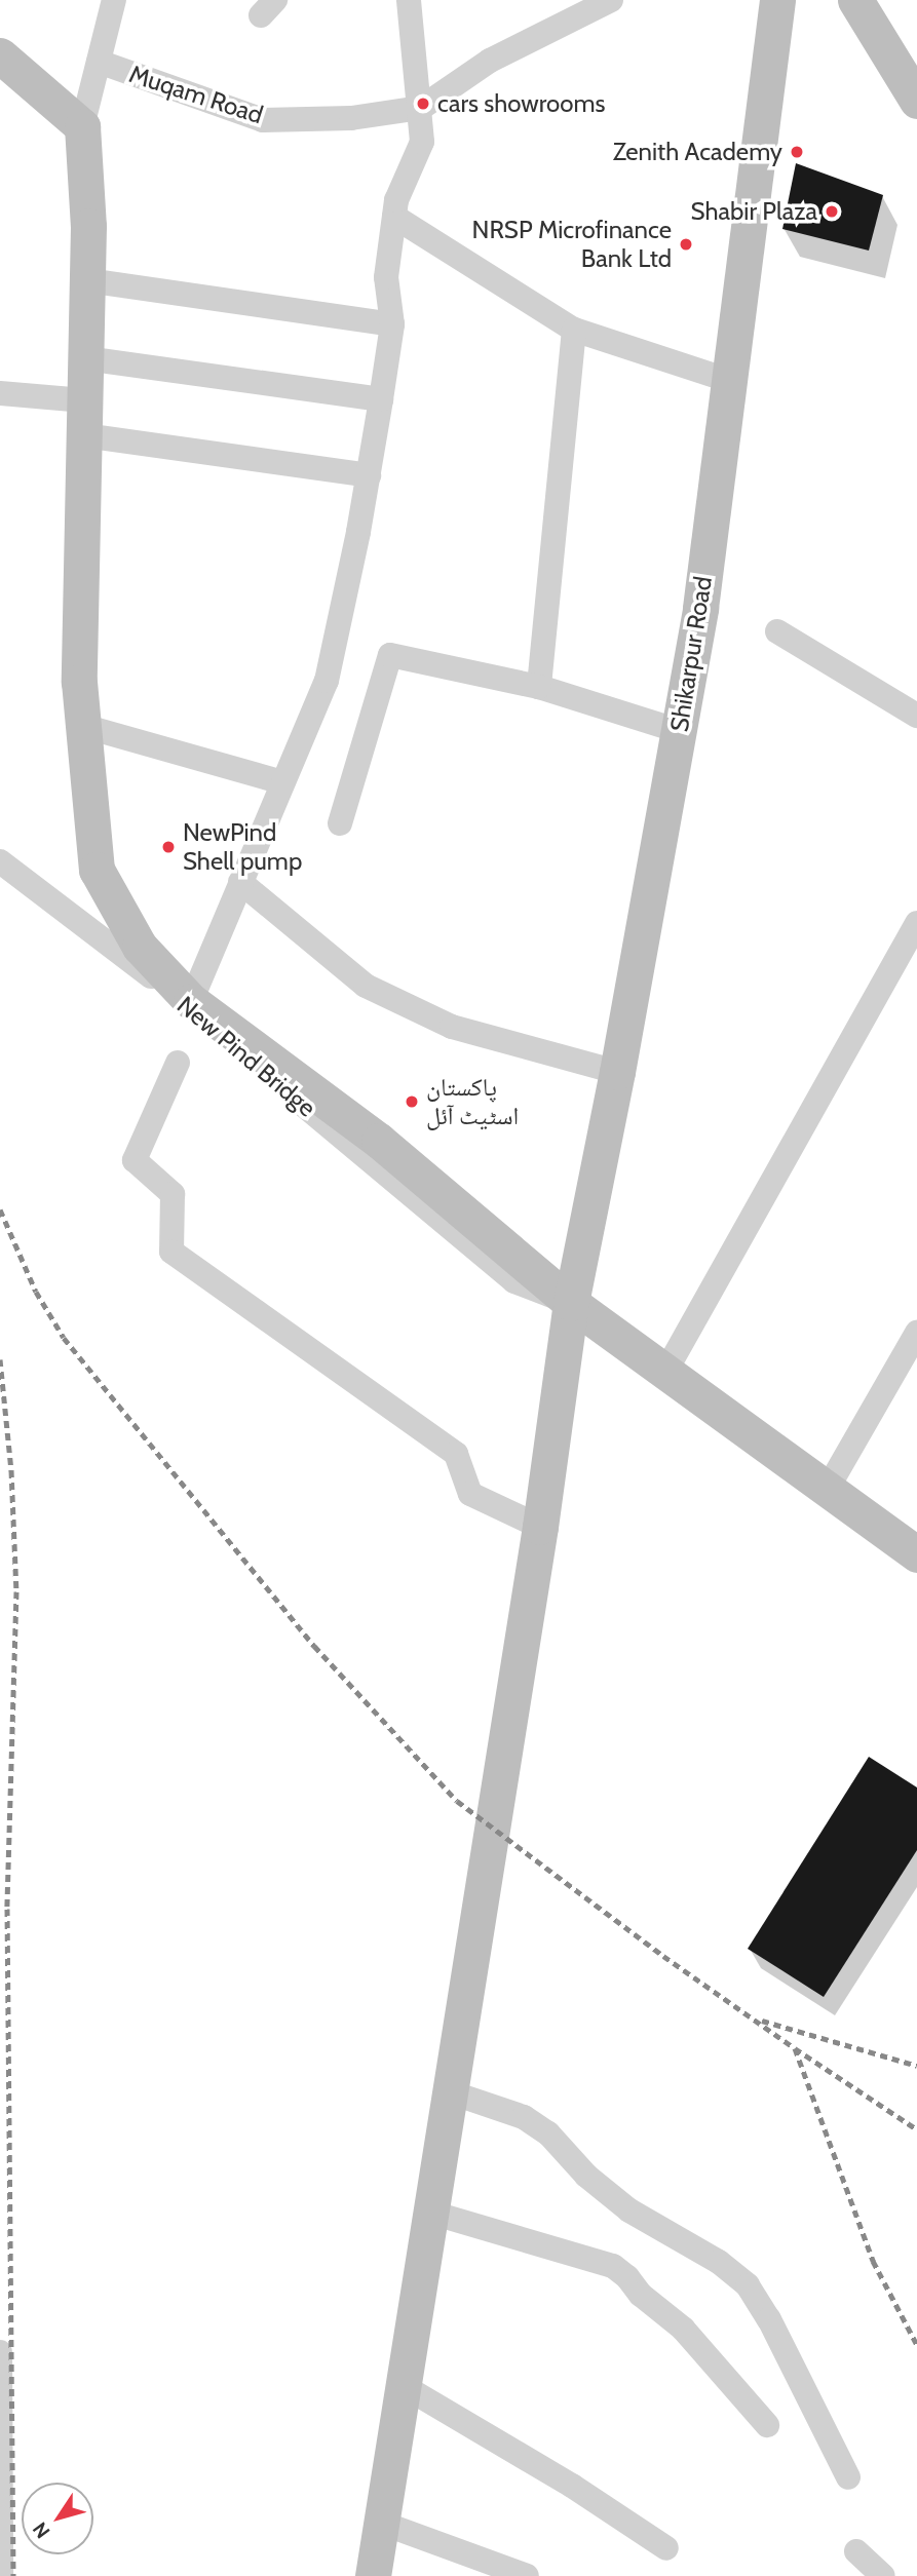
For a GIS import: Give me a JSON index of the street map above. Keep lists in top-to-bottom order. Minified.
{"streets":{"main road":["Shikarpur Road"],"street":["Muqam Road","New Pind Bridge"]},"crossings":[["Shikarpur Road","New Pind Bridge"]],"places":["cars showrooms","Zenith Academy","Shabir Plaza","NRSP Microfinance Bank Ltd","NewPind Shell pump","پاکستان اسٹیٹ آئل"],"north":"bottom left"}
